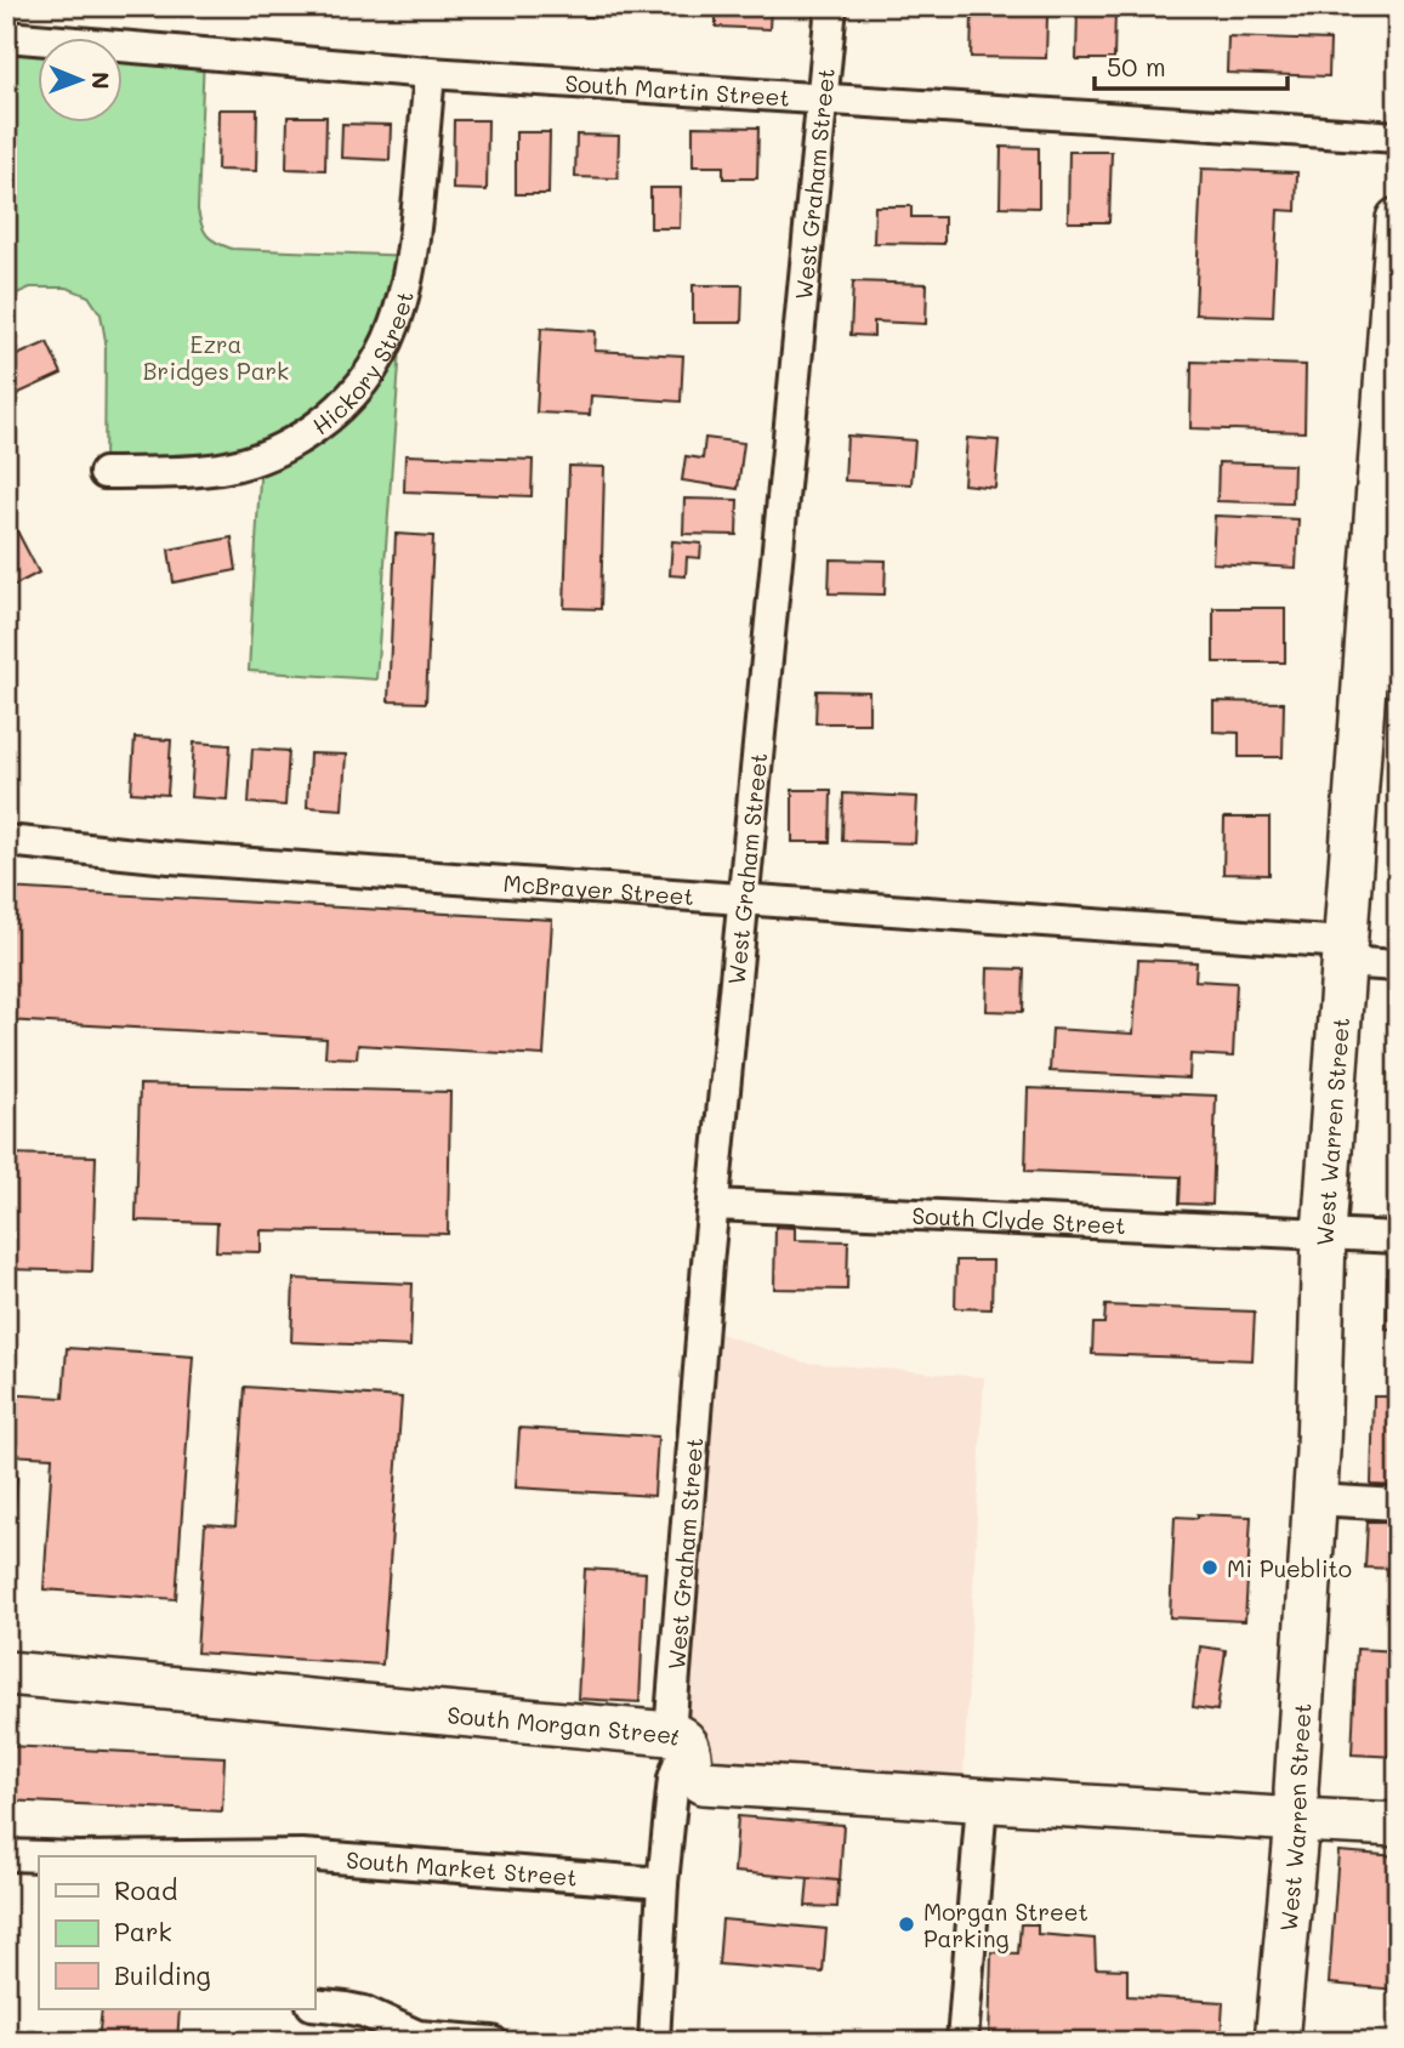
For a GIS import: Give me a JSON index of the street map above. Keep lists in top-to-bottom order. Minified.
{"streets":{"main road":["West Warren Street","South Morgan Street"],"street":["South Martin Street","West Graham Street","Hickory Street","McBrayer Street","South Clyde Street","South Market Street"]},"crossings":[["South Martin Street","West Graham Street"],["South Martin Street","Hickory Street"],["West Graham Street","McBrayer Street"],["West Graham Street","South Clyde Street"],["West Graham Street","South Morgan Street"],["West Graham Street","South Market Street"],["McBrayer Street","West Warren Street"],["West Warren Street","South Clyde Street"],["West Warren Street","South Morgan Street"]],"parks":["Ezra Bridges Park"],"places":["Mi Pueblito","Morgan Street Parking"],"legend":["Road","Park","Building"],"scale_bar":"50 m","north":"right"}
